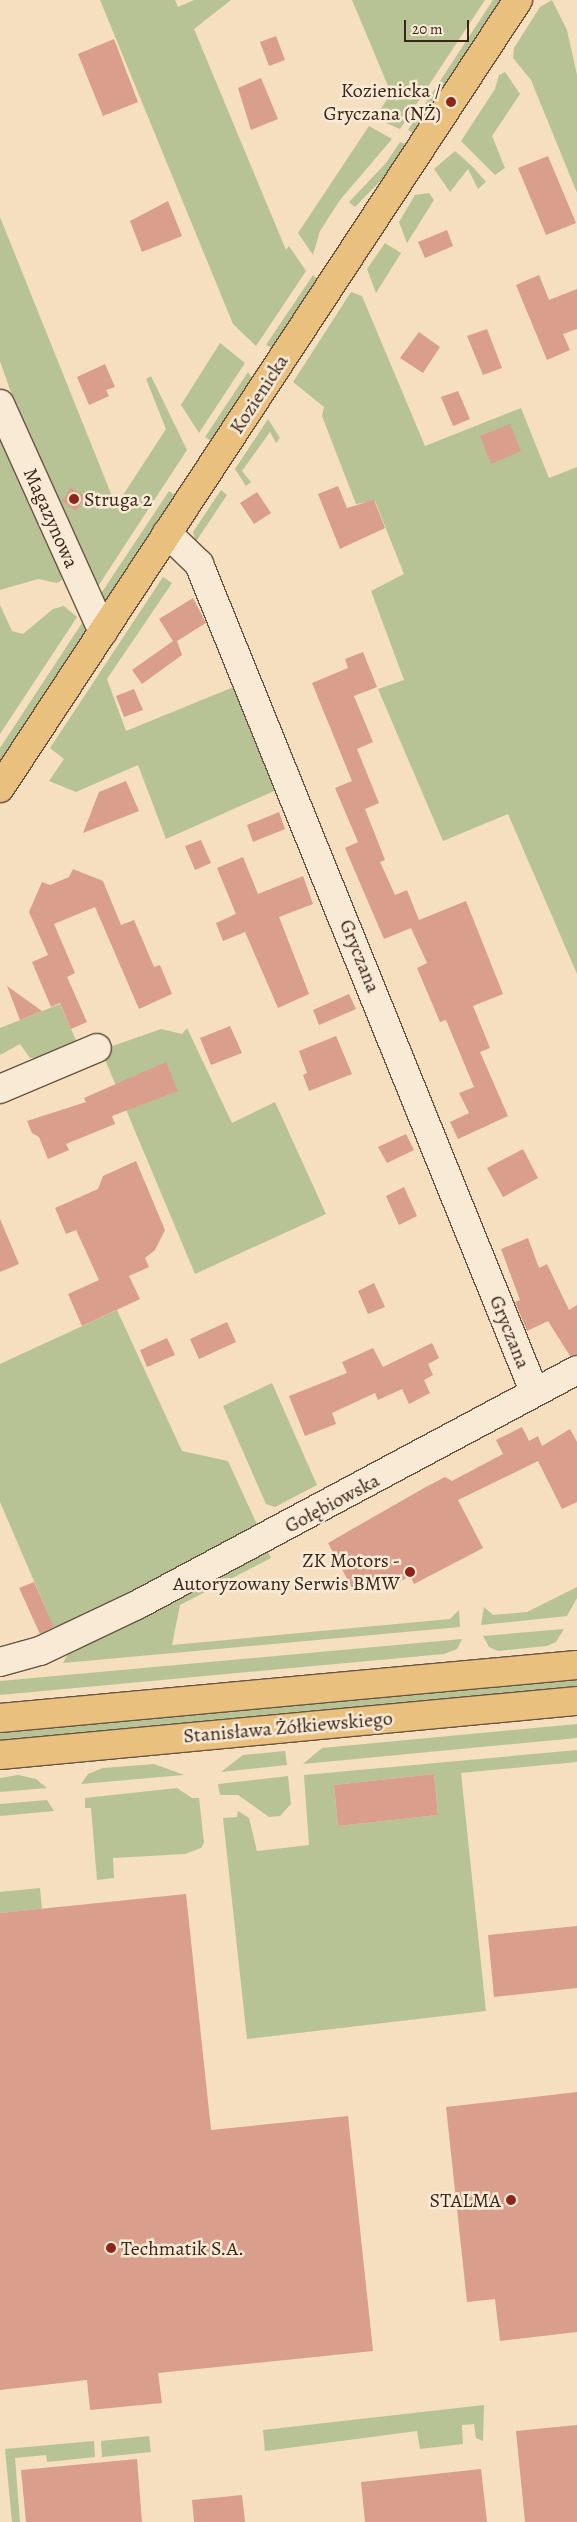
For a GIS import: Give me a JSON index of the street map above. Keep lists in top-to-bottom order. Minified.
{"streets":{"main road":["Kozienicka","Stanisława Żółkiewskiego"],"street":["Magazynowa","Gryczana","Gołębiowska"]},"crossings":[["Kozienicka","Magazynowa"],["Kozienicka","Gryczana"],["Gryczana","Gołębiowska"]],"places":["Kozienicka / Gryczana (NŻ)","Struga 2","ZK Motors - Autoryzowany Serwis BMW","STALMA","Techmatik S.A."],"scale_bar":"20 m"}
